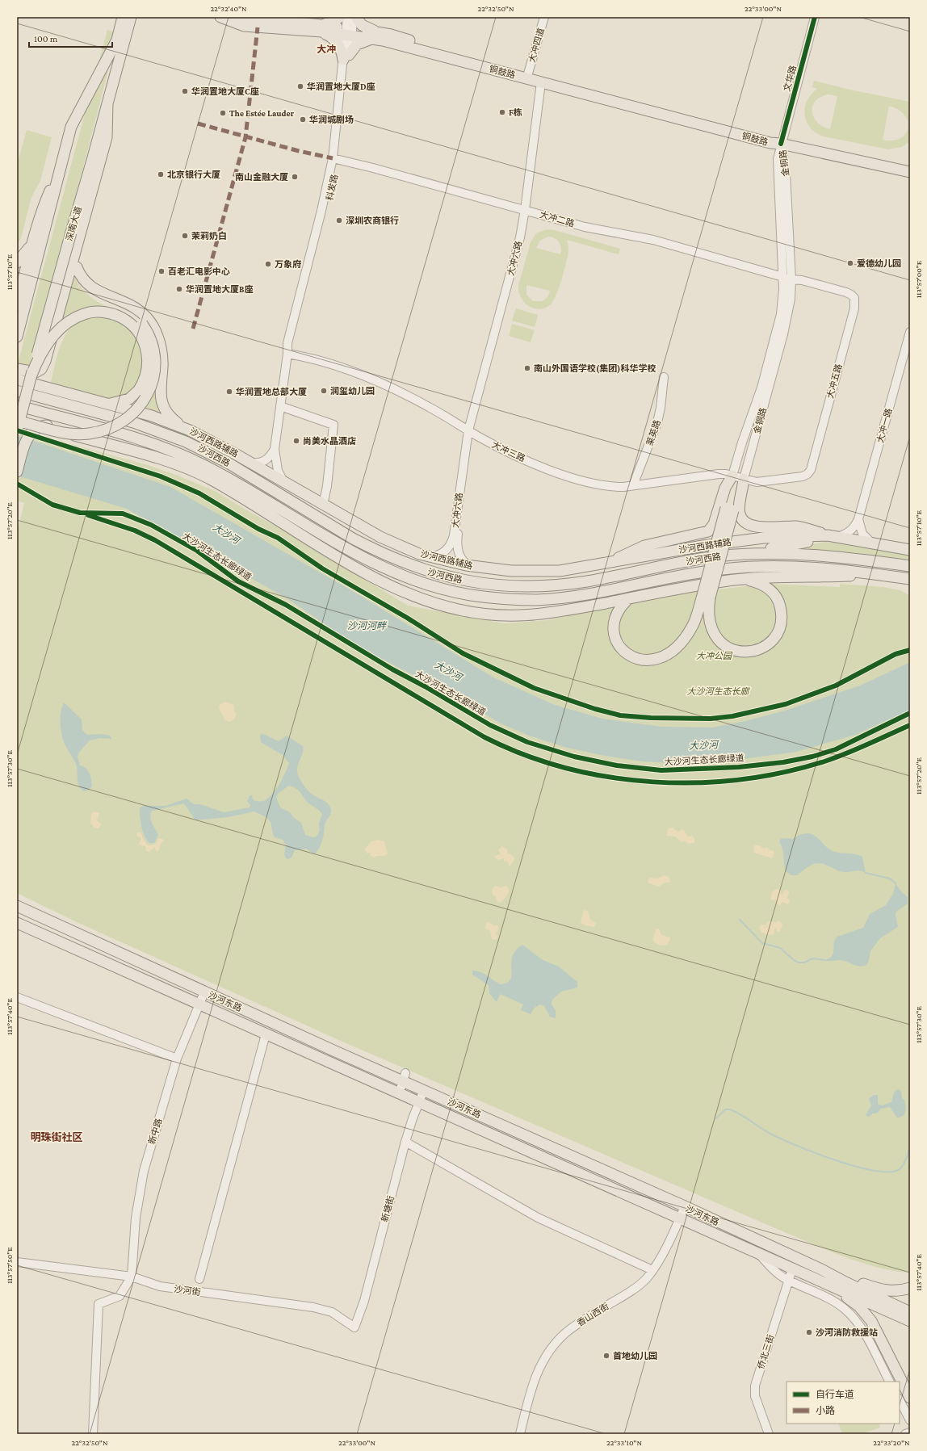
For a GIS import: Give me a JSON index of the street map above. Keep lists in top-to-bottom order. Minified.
{"streets":{"main road":["铜鼓路","深南大道","沙河西路辅路","沙河西路","沙河东路"],"street":["大冲四道","文华路","金铜路","科发路","大冲二路","大冲六路","大冲五路","大冲一路","莱英路","大冲三路","新中路","新塘街","沙河街","香山西街","侨北三街"],"cycle path":["大沙河生态长廊绿道"]},"crossings":[["大冲四道","铜鼓路"],["铜鼓路","文华路"],["铜鼓路","金铜路"],["铜鼓路","科发路"],["铜鼓路","大冲六路"],["文华路","金铜路"],["金铜路","大冲二路"],["金铜路","大冲五路"],["金铜路","大冲三路"],["科发路","大冲二路"],["科发路","沙河西路辅路"],["科发路","大冲三路"],["大冲二路","大冲六路"],["大冲二路","大冲五路"],["大冲六路","沙河西路辅路"],["大冲六路","大冲三路"],["大冲五路","大冲三路"],["大冲一路","沙河西路辅路"],["莱英路","大冲三路"],["沙河东路","新中路"],["沙河东路","新塘街"],["沙河东路","香山西街"],["沙河东路","侨北三街"],["新中路","沙河街"],["新塘街","沙河街"]],"districts":["大冲","明珠街社区"],"water":["大沙河","沙河河畔"],"parks":["大冲公园","大沙河生态长廊"],"places":["华润置地大厦D座","华润置地大厦C座","F栋","The Estée Lauder","华润城剧场","北京银行大厦","南山金融大厦","深圳农商银行","茉莉奶白","爱德幼儿园","万象府","百老汇电影中心","华润置地大厦B座","南山外国语学校(集团)科华学校","润玺幼儿园","华润置地总部大厦","尚美水晶酒店","沙河消防救援站","首地幼儿园"],"legend":["自行车道","小路"],"scale_bar":"100 m","coordinates":["22°32'40\"N","22°32'50\"N","22°33'00\"N","113°57'10\"E","113°57'00\"E","113°57'20\"E","113°57'30\"E","113°57'40\"E","113°57'50\"E","22°33'10\"N","22°33'20\"N"]}
